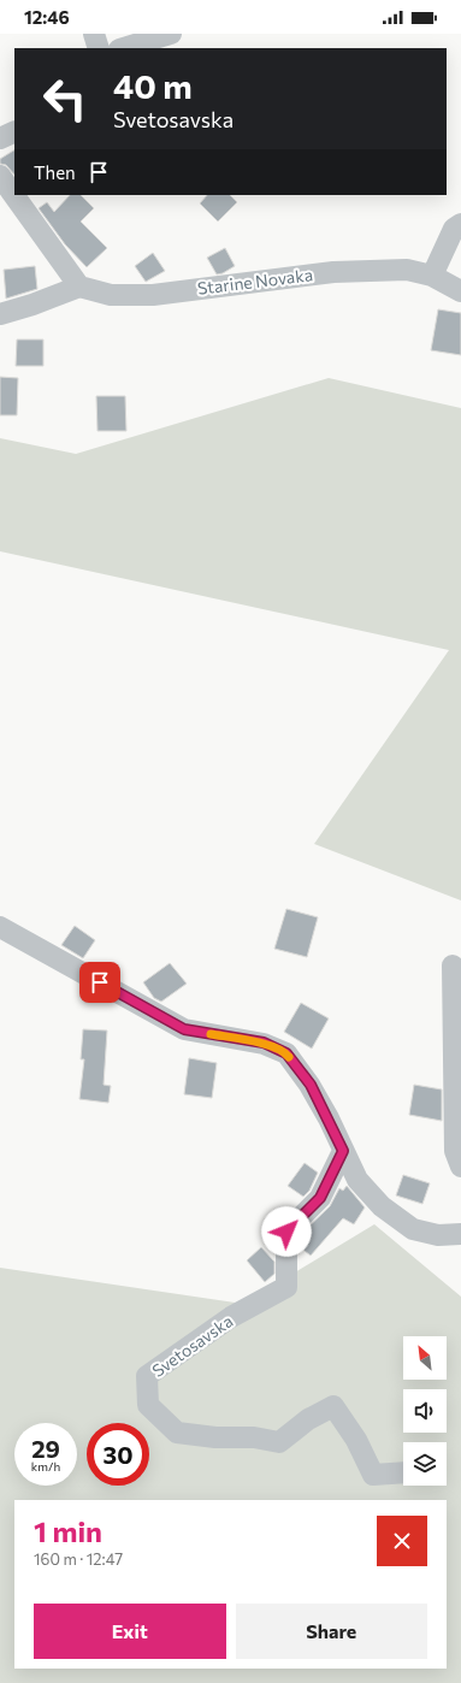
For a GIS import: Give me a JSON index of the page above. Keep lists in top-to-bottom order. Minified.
{"streets":{"street":["Starine Novaka","Svetosavska"]},"north":"top left","page":{"status":"12:46","turn":["40 m","Svetosavska"],"then":"Then","speed":"29 km/h","limit":"30","heading":["1 min","160 m · 12:47"],"buttons":["Exit","Share"]}}
